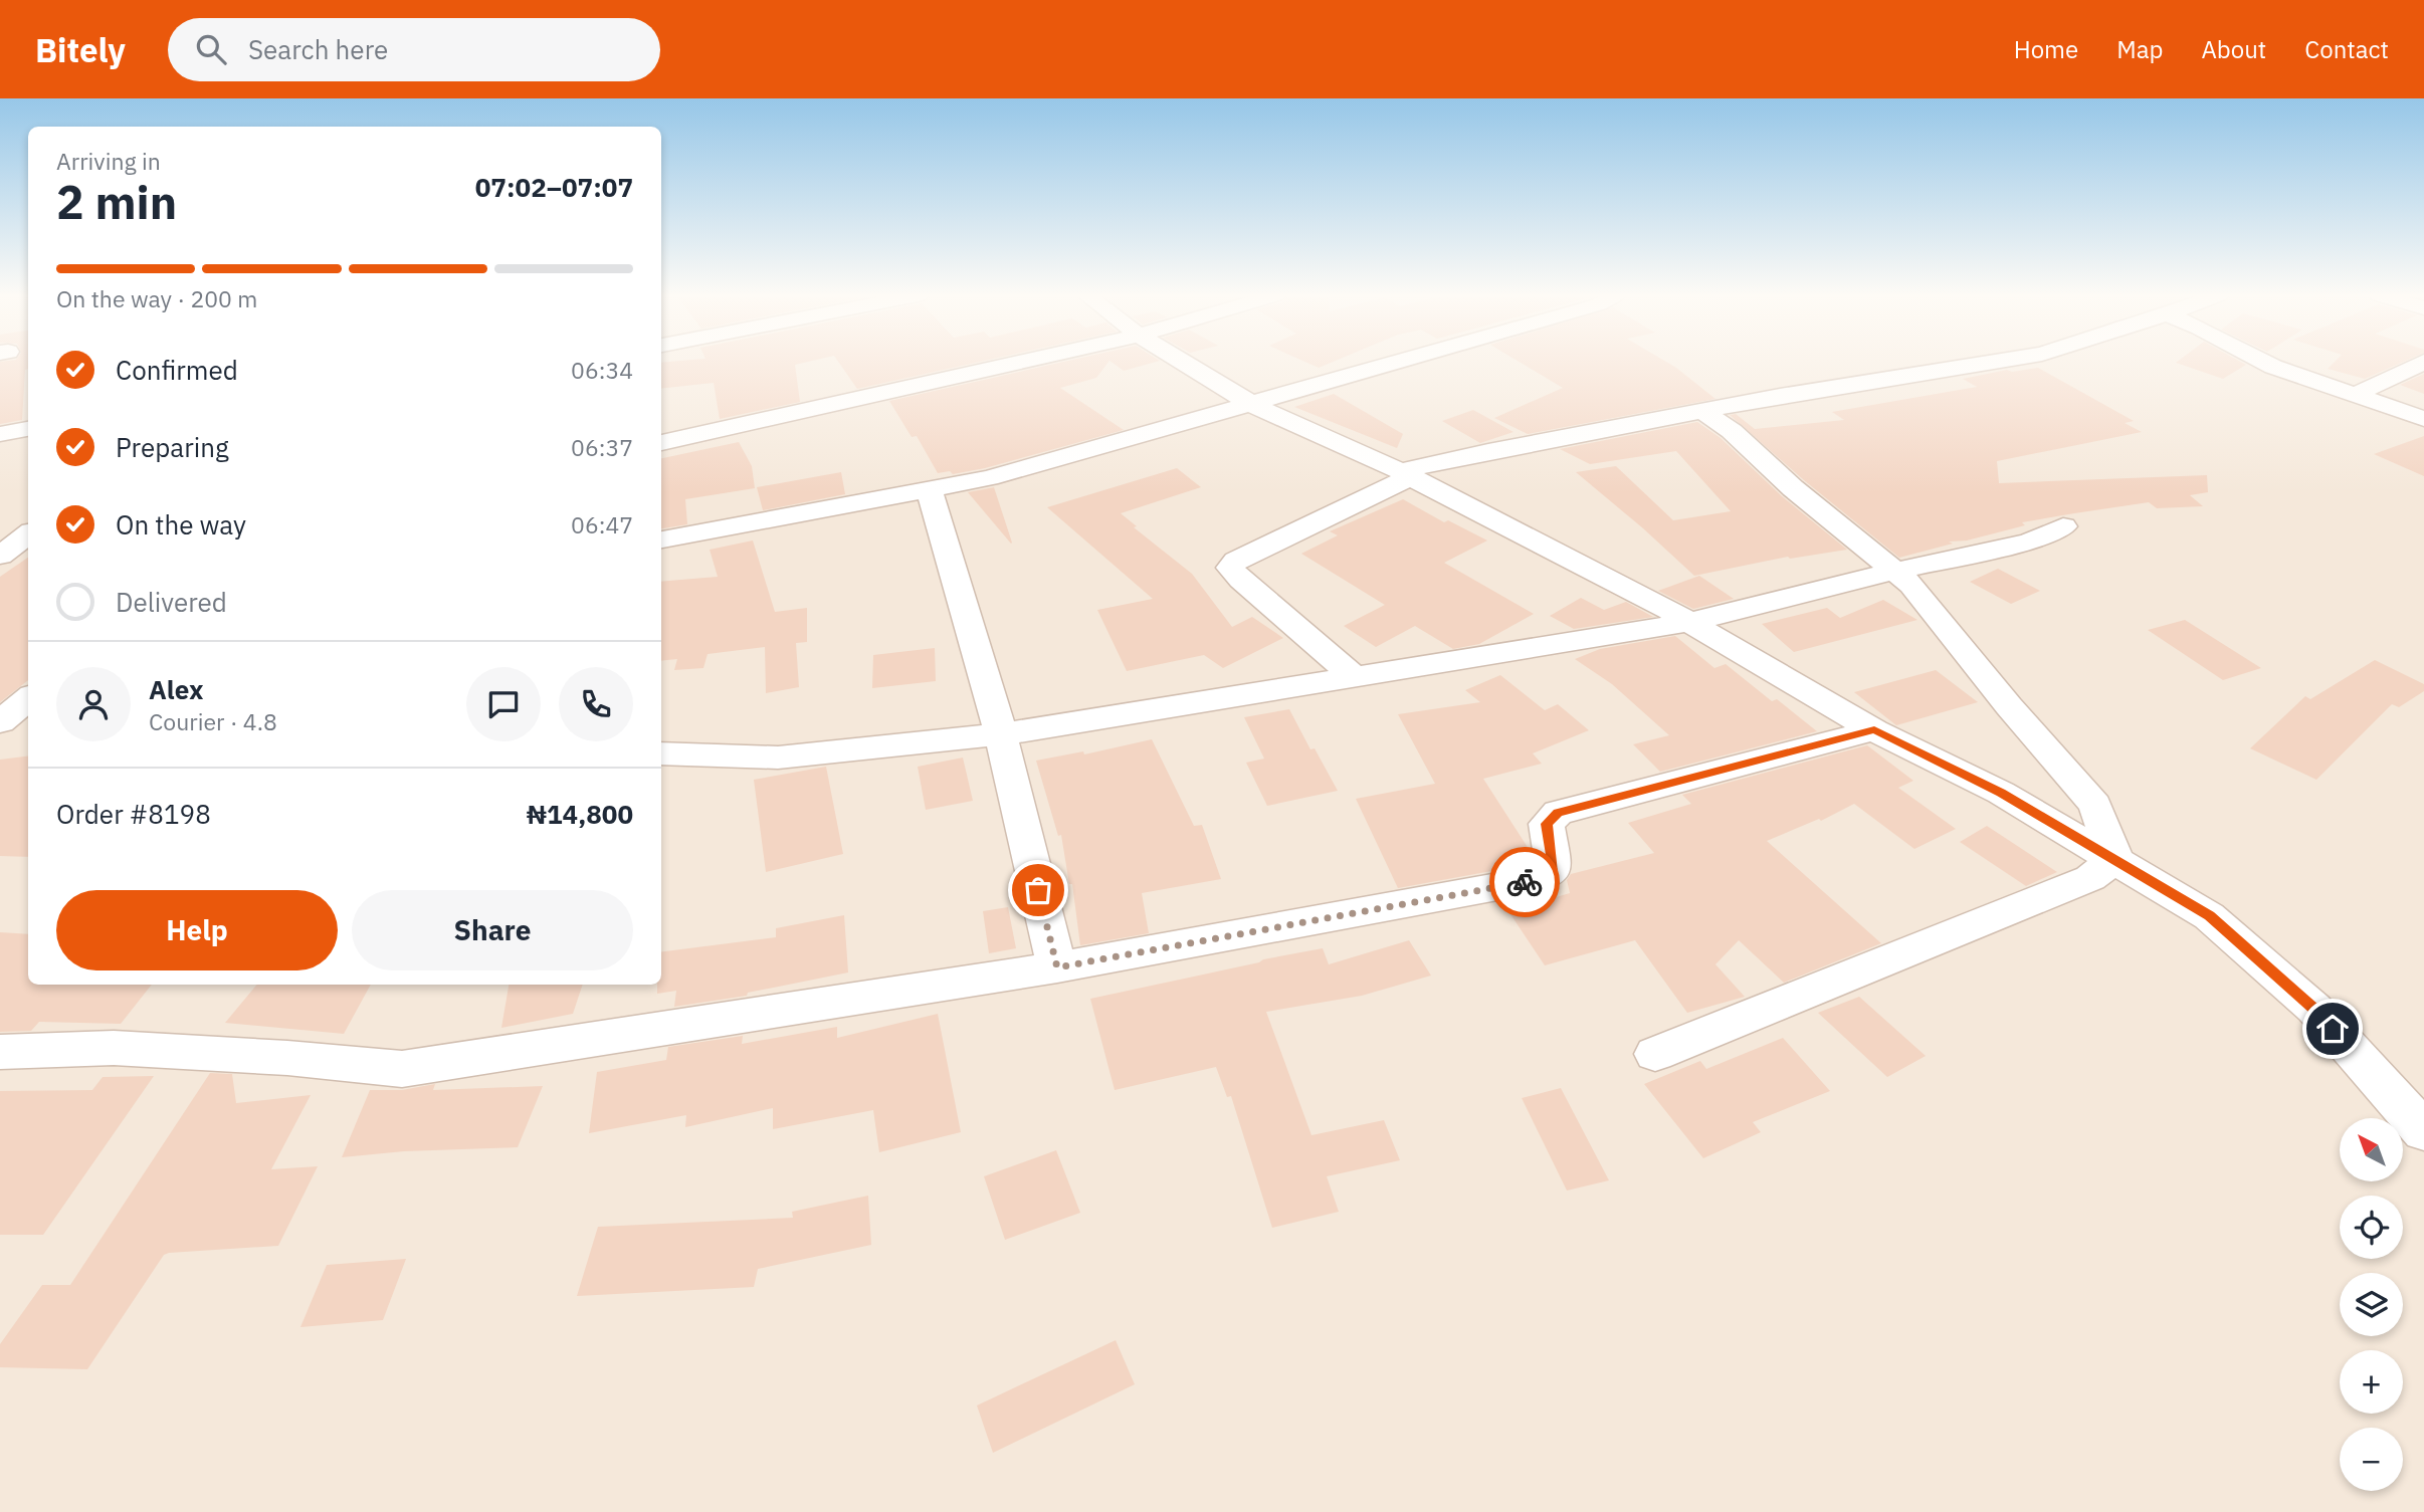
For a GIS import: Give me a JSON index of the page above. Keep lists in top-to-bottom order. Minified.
{"north":"top left","page":{"header":"Bitely","search":"Search here","nav":["Home","Map","About","Contact"],"heading":["2 min","Arriving in","07:02–07:07"],"panel":["Alex","Courier · 4.8","Order #8198","₦14,800"],"bar":"On the way · 200 m","list":[["Confirmed","06:34"],["Preparing","06:37"],["On the way","06:47"],"Delivered"],"buttons":["Help","Share"],"map_buttons":["+","−"]}}
